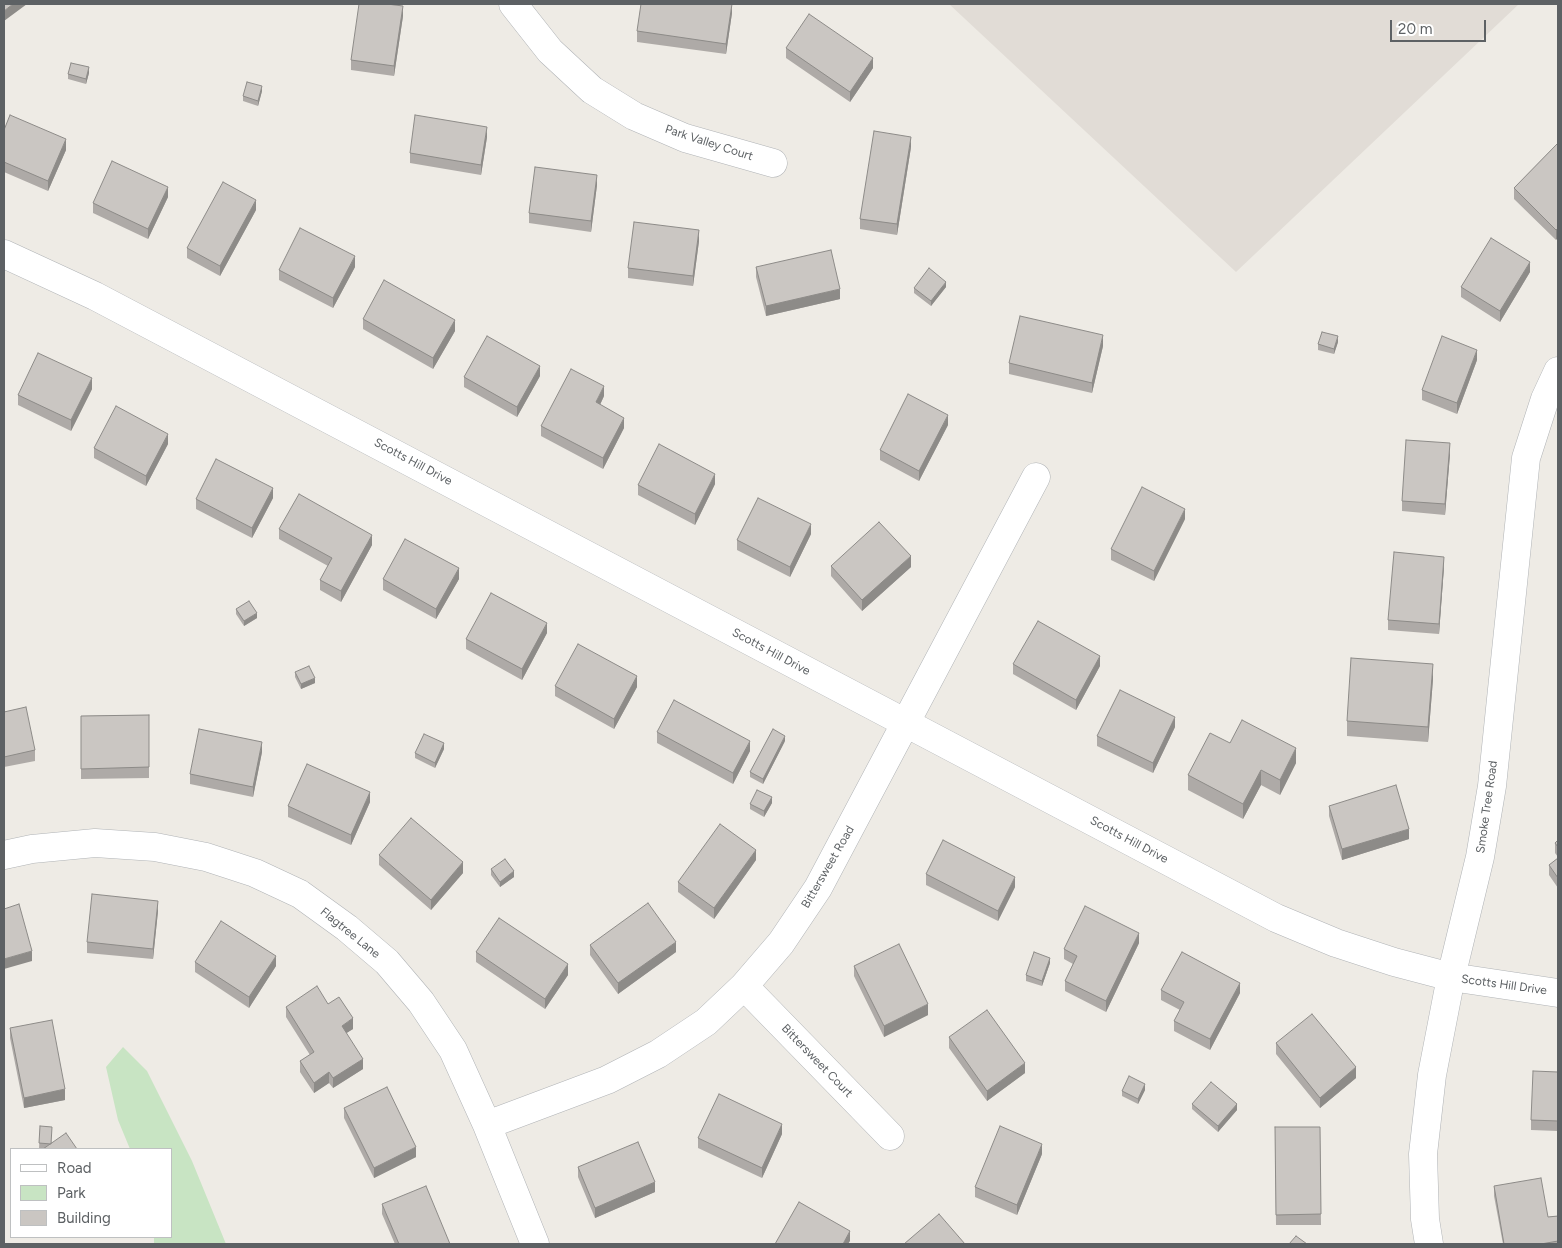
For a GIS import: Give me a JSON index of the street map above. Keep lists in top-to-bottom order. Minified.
{"streets":{"street":["Park Valley Court","Scotts Hill Drive","Smoke Tree Road","Bittersweet Road","Flagtree Lane","Bittersweet Court"]},"crossings":[["Scotts Hill Drive","Smoke Tree Road"],["Scotts Hill Drive","Bittersweet Road"],["Bittersweet Road","Flagtree Lane"],["Bittersweet Road","Bittersweet Court"]],"legend":["Road","Park","Building"],"scale_bar":"20 m"}
